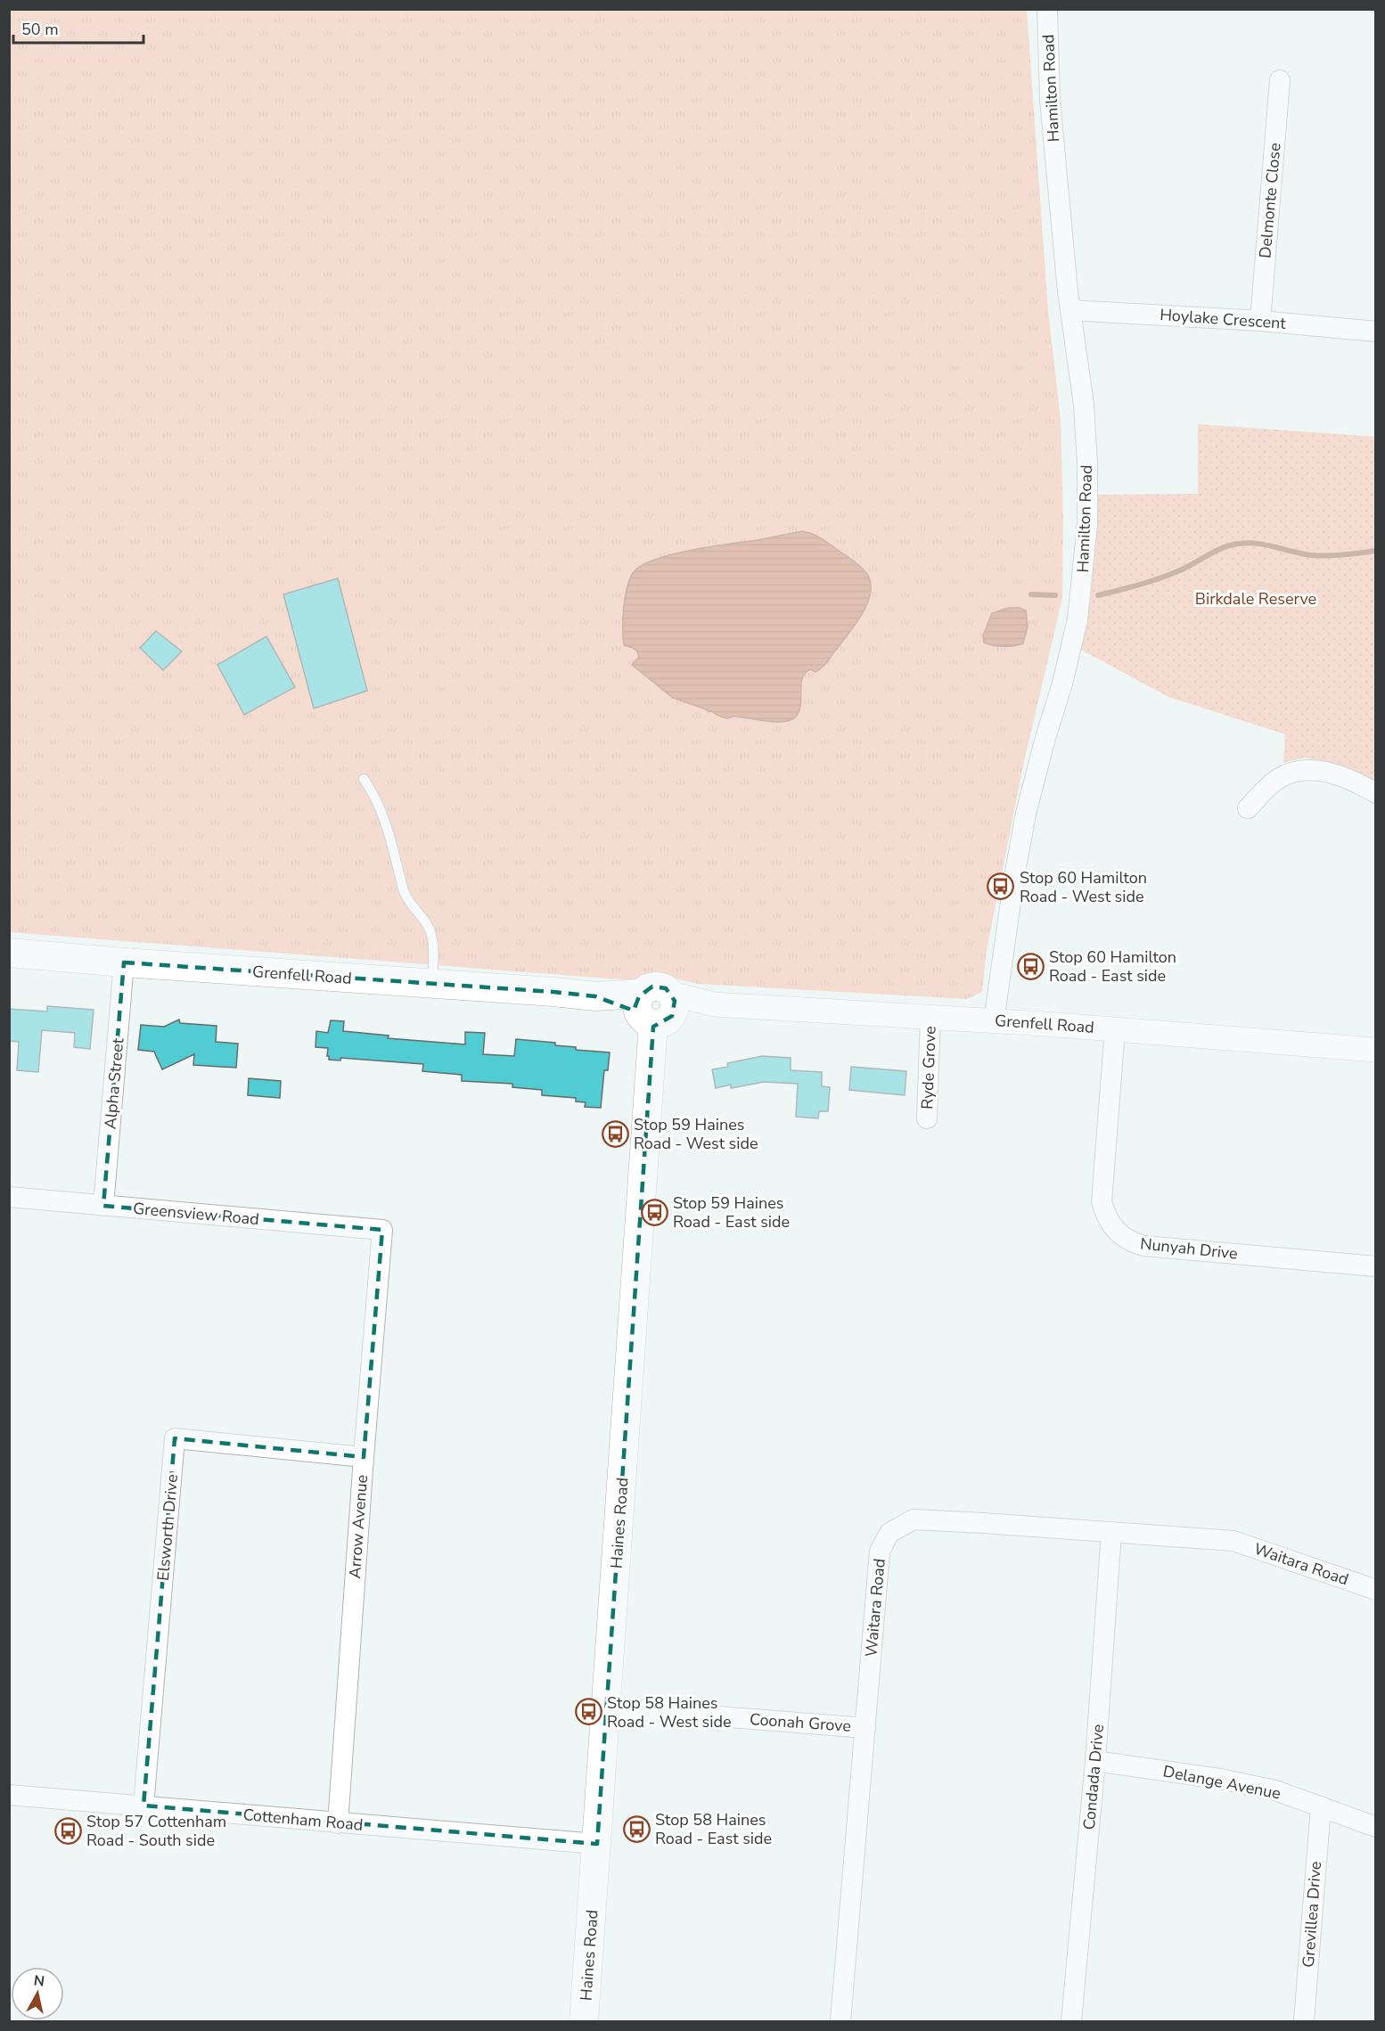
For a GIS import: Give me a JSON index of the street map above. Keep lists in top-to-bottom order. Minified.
{"streets":{"main road":["Grenfell Road","Haines Road"],"street":["Hamilton Road","Delmonte Close","Hoylake Crescent","Ryde Grove","Alpha Street","Greensview Road","Nunyah Drive","Arrow Avenue","Elsworth Drive","Waitara Road","Coonah Grove","Condada Drive","Delange Avenue","Cottenham Road","Grevillea Drive"]},"crossings":[["Hamilton Road","Hoylake Crescent"],["Hamilton Road","Grenfell Road"],["Delmonte Close","Hoylake Crescent"],["Grenfell Road","Ryde Grove"],["Grenfell Road","Alpha Street"],["Grenfell Road","Nunyah Drive"],["Grenfell Road","Haines Road"],["Alpha Street","Greensview Road"],["Greensview Road","Arrow Avenue"],["Haines Road","Coonah Grove"],["Haines Road","Cottenham Road"],["Arrow Avenue","Elsworth Drive"],["Arrow Avenue","Cottenham Road"],["Elsworth Drive","Cottenham Road"],["Waitara Road","Coonah Grove"],["Waitara Road","Condada Drive"],["Condada Drive","Delange Avenue"],["Delange Avenue","Grevillea Drive"]],"parks":["Birkdale Reserve"],"places":{"bus stop":["Stop 60 Hamilton Road - West side","Stop 60 Hamilton Road - East side","Stop 59 Haines Road - West side","Stop 59 Haines Road - East side","Stop 58 Haines Road - West side","Stop 58 Haines Road - East side","Stop 57 Cottenham Road - South side"]},"scale_bar":"50 m","north":"top"}
